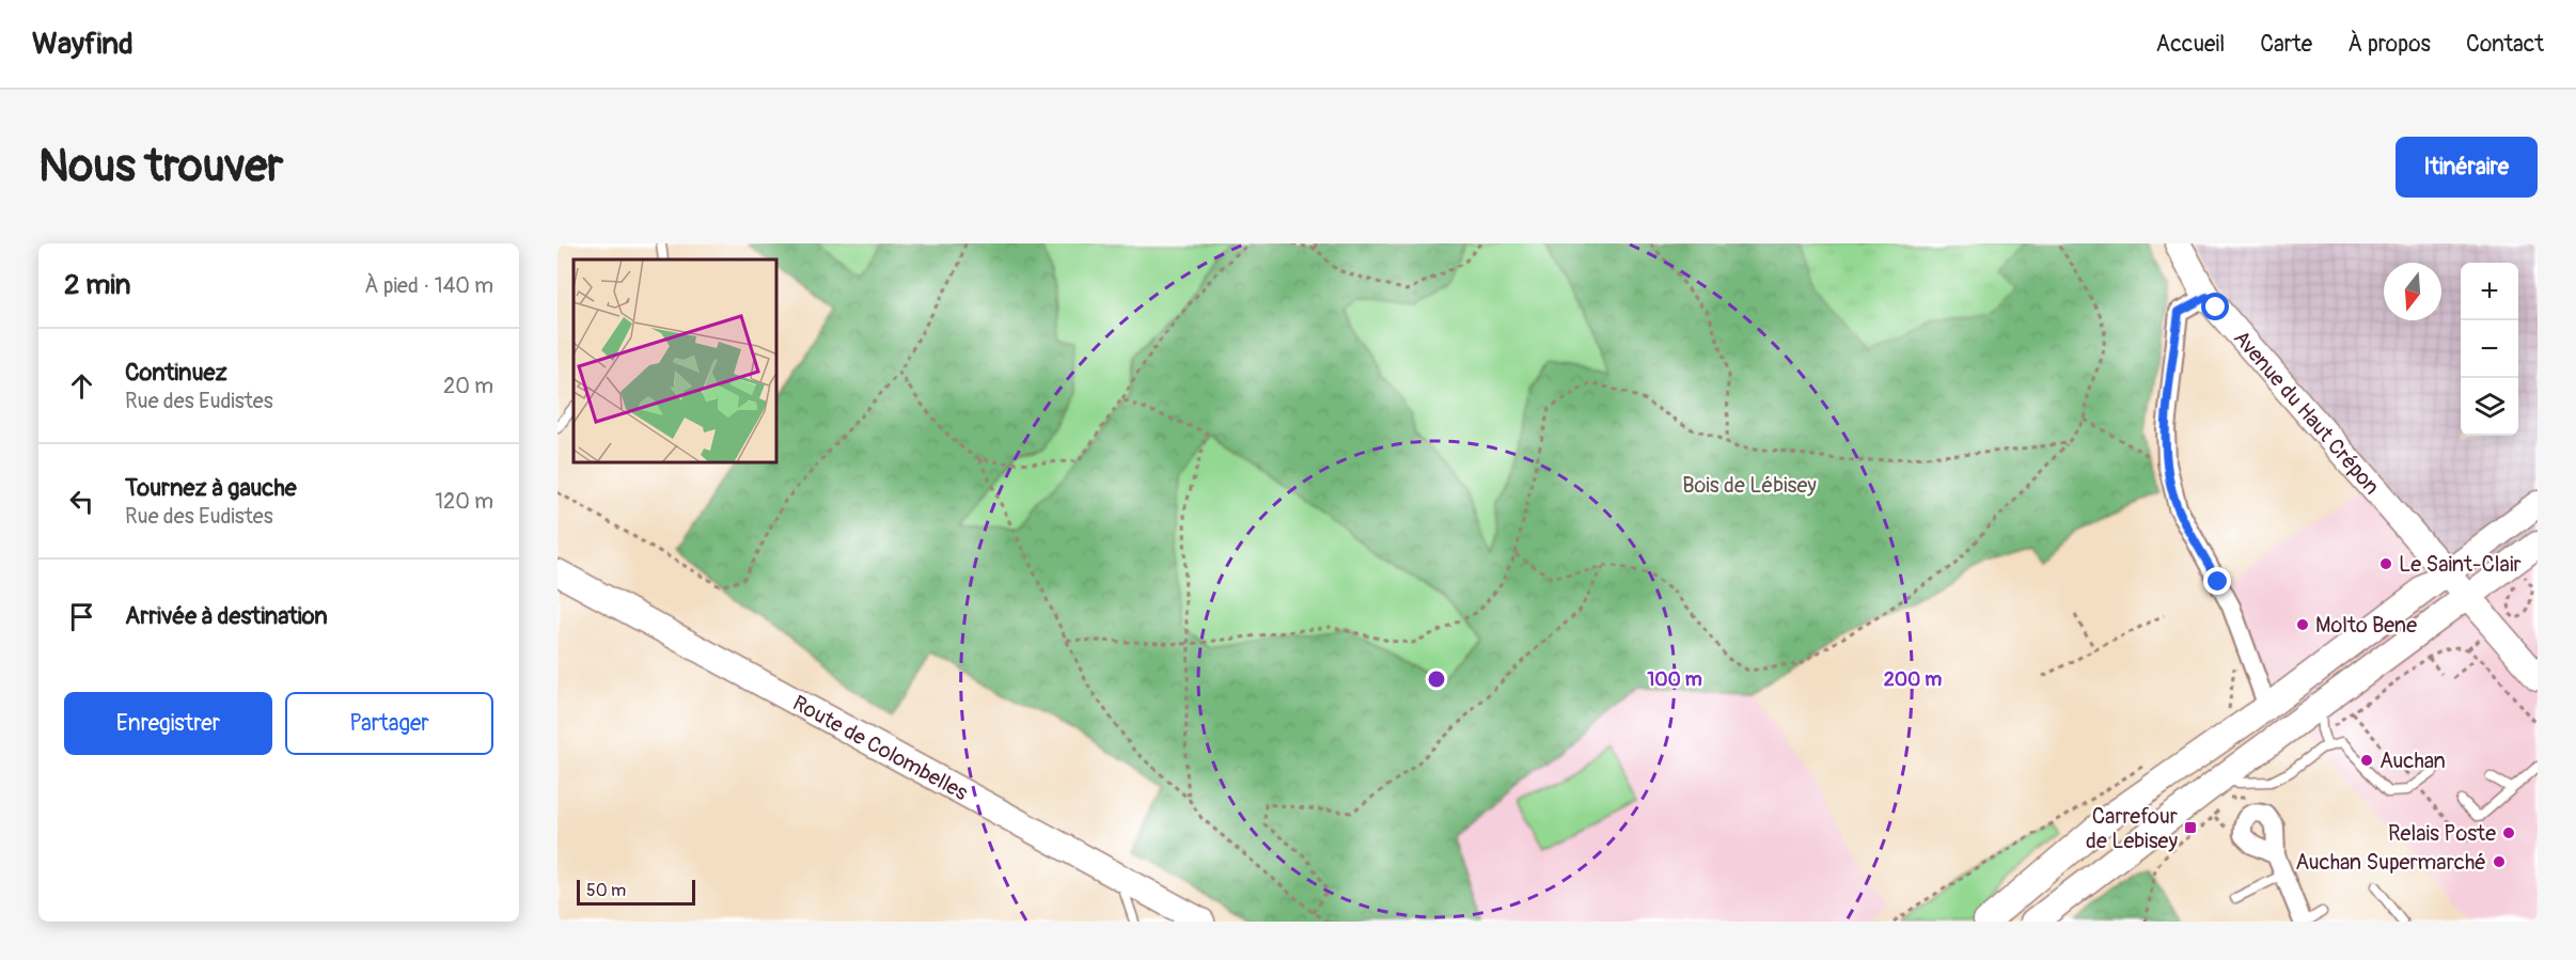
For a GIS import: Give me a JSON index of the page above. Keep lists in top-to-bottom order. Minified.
{"streets":{"main road":["Avenue du Haut Crépon","Route de Colombelles"]},"parks":["Bois de Lébisey"],"places":{"other":["Le Saint-Clair","Molto Bene","Auchan","Relais Poste","Auchan Supermarché"],"transit":["Carrefour de Lebisey"]},"scale_bar":"50 m","north":"bottom","page":{"header":"Wayfind","nav":["Accueil","Carte","À propos","Contact"],"buttons":["Itinéraire",["Enregistrer","Partager"]],"title":"Nous trouver","heading":["2 min","À pied · 140 m"],"map_buttons":["+","−"],"list":[["Continuez","Rue des Eudistes","20 m"],["Tournez à gauche","Rue des Eudistes","120 m"],"Arrivée à destination"],"scale":"50 m"},"rings":["100 m","200 m"]}
